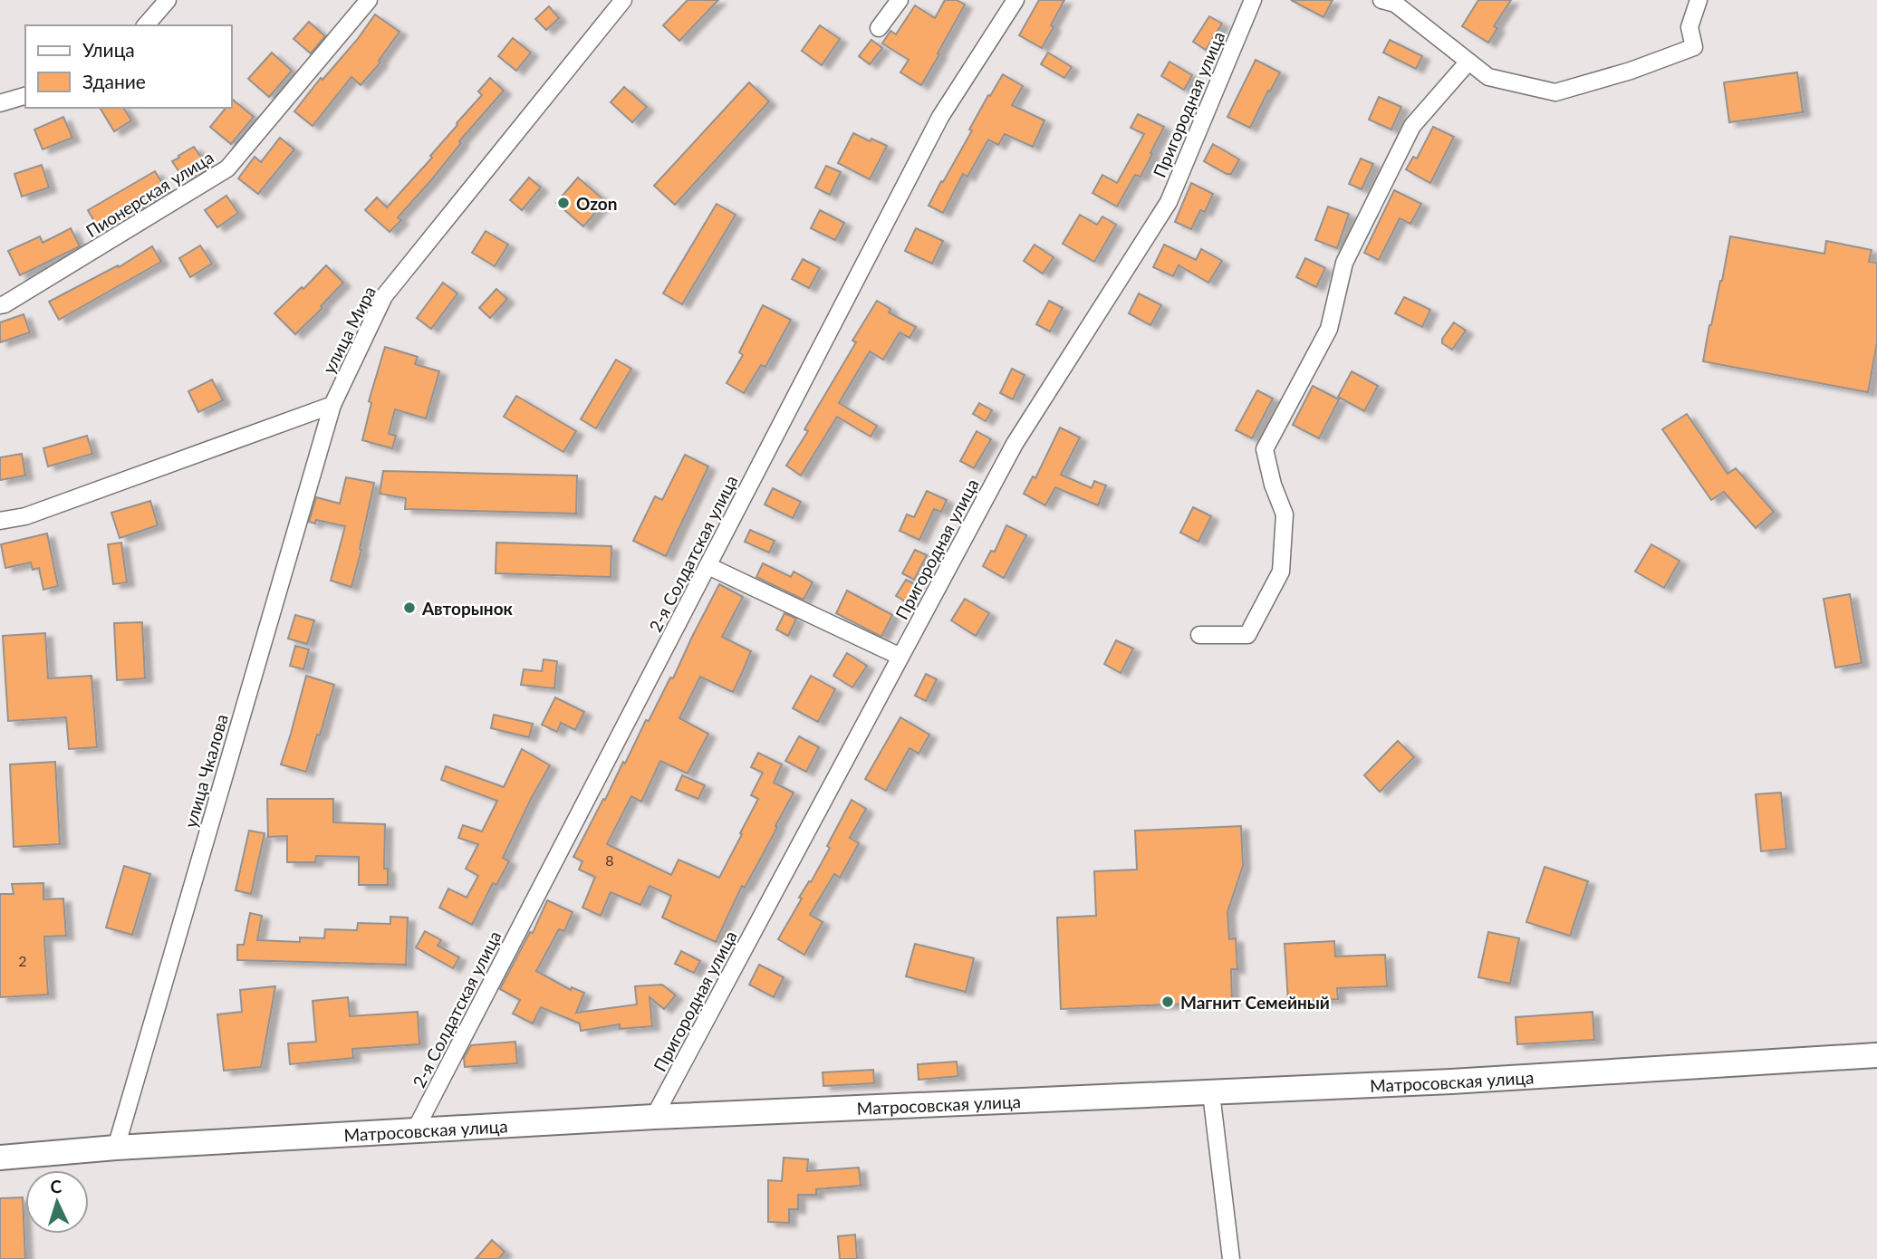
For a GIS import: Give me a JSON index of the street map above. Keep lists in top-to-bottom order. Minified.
{"streets":{"highway":["Матросовская улица"],"street":["Пригородная улица","Пионерская улица","улица Мира","2-я Солдатская улица","улица Чкалова"]},"crossings":[["Пригородная улица","Матросовская улица"],["улица Мира","улица Чкалова"],["2-я Солдатская улица","Матросовская улица"],["улица Чкалова","Матросовская улица"]],"places":["Ozon","Авторынок","Магнит Семейный"],"house_numbers":["8","2"],"legend":["Улица","Здание"],"north":"top"}
